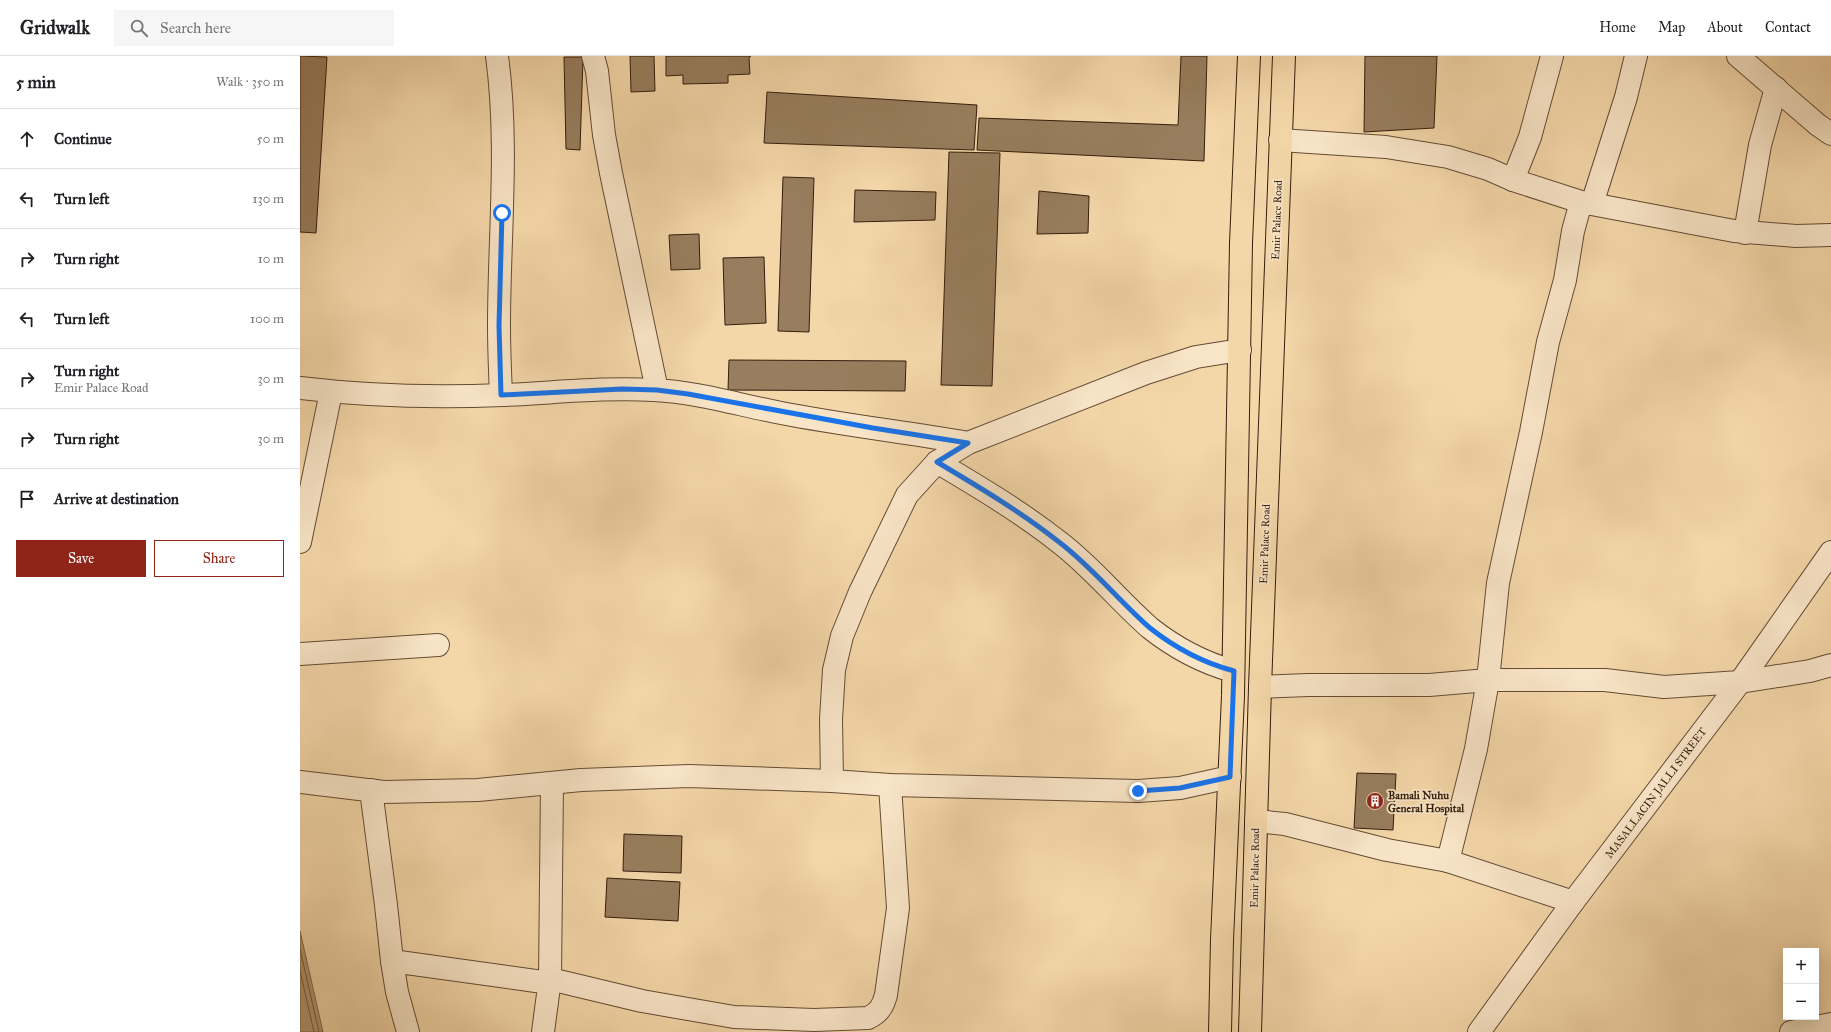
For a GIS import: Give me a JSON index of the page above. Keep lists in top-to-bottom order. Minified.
{"streets":{"main road":["Emir Palace Road"],"street":["MASALLACIN JALLI STREET"]},"places":{"building":["Bamali Nuhu General Hospital"]},"page":{"header":"Gridwalk","search":"Search here","nav":["Home","Map","About","Contact"],"heading":["5 min","Walk · 350 m"],"list":[["Continue","50 m"],["Turn left","130 m"],["Turn right","10 m"],["Turn left","100 m"],["Turn right","Emir Palace Road","30 m"],["Turn right","30 m"],"Arrive at destination"],"buttons":["Save","Share"],"map_buttons":["+","−"]}}
